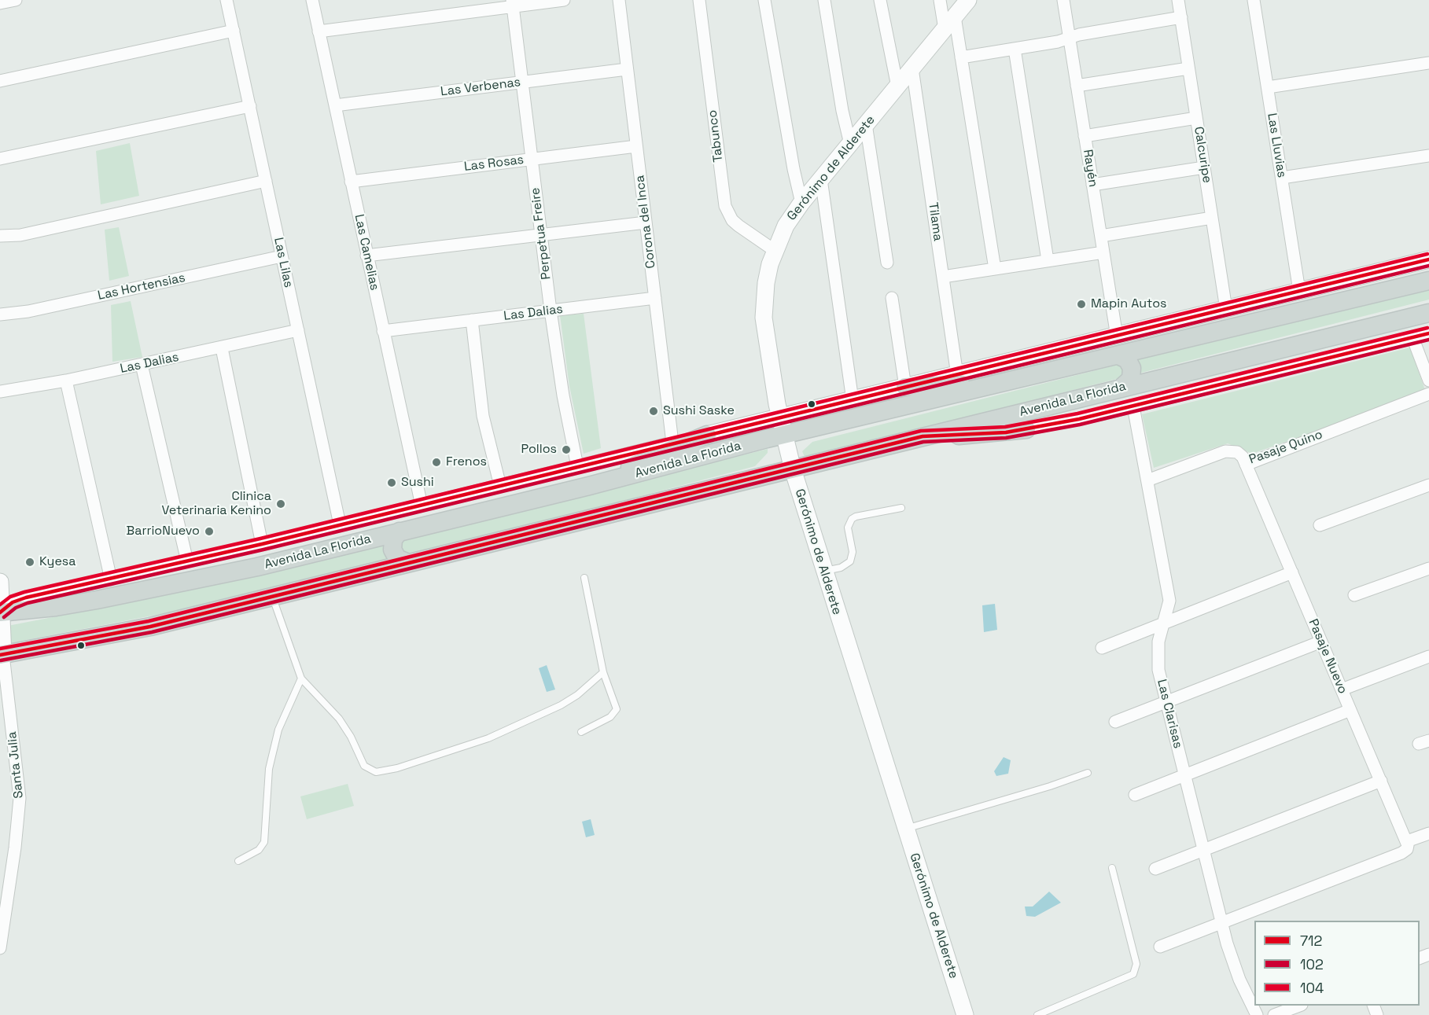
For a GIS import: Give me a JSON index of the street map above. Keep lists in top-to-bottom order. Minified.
{"streets":{"main road":["Avenida La Florida"],"street":["Las Verbenas","Tabunco","Las Lluvias","Calcuripe","Las Rosas","Gerónimo de Alderete","Rayén","Corona del Inca","Tilama","Perpetua Freire","Las Camelias","Las Lilas","Las Hortensias","Las Dalias","Pasaje Quino","Pasaje Nuevo","Las Clarisas","Santa Julia"]},"crossings":[["Las Verbenas","Corona del Inca"],["Las Verbenas","Perpetua Freire"],["Las Verbenas","Las Camelias"],["Tabunco","Gerónimo de Alderete"],["Las Lluvias","Avenida La Florida"],["Calcuripe","Avenida La Florida"],["Las Rosas","Corona del Inca"],["Las Rosas","Perpetua Freire"],["Las Rosas","Las Camelias"],["Gerónimo de Alderete","Tilama"],["Gerónimo de Alderete","Avenida La Florida"],["Rayén","Avenida La Florida"],["Corona del Inca","Las Dalias"],["Corona del Inca","Avenida La Florida"],["Tilama","Avenida La Florida"],["Perpetua Freire","Las Dalias"],["Perpetua Freire","Avenida La Florida"],["Las Camelias","Las Dalias"],["Las Camelias","Avenida La Florida"],["Las Lilas","Las Hortensias"],["Las Lilas","Las Dalias"],["Las Lilas","Avenida La Florida"],["Avenida La Florida","Las Clarisas"],["Avenida La Florida","Santa Julia"],["Pasaje Quino","Pasaje Nuevo"],["Pasaje Quino","Las Clarisas"]],"places":["Mapin Autos","Sushi Saske","Pollos","Frenos","Sushi","Clinica Veterinaria Kenino","BarrioNuevo","Kyesa"],"lines":["transit line 104","transit line 712","transit line 102"],"legend":["712","102","104"]}
